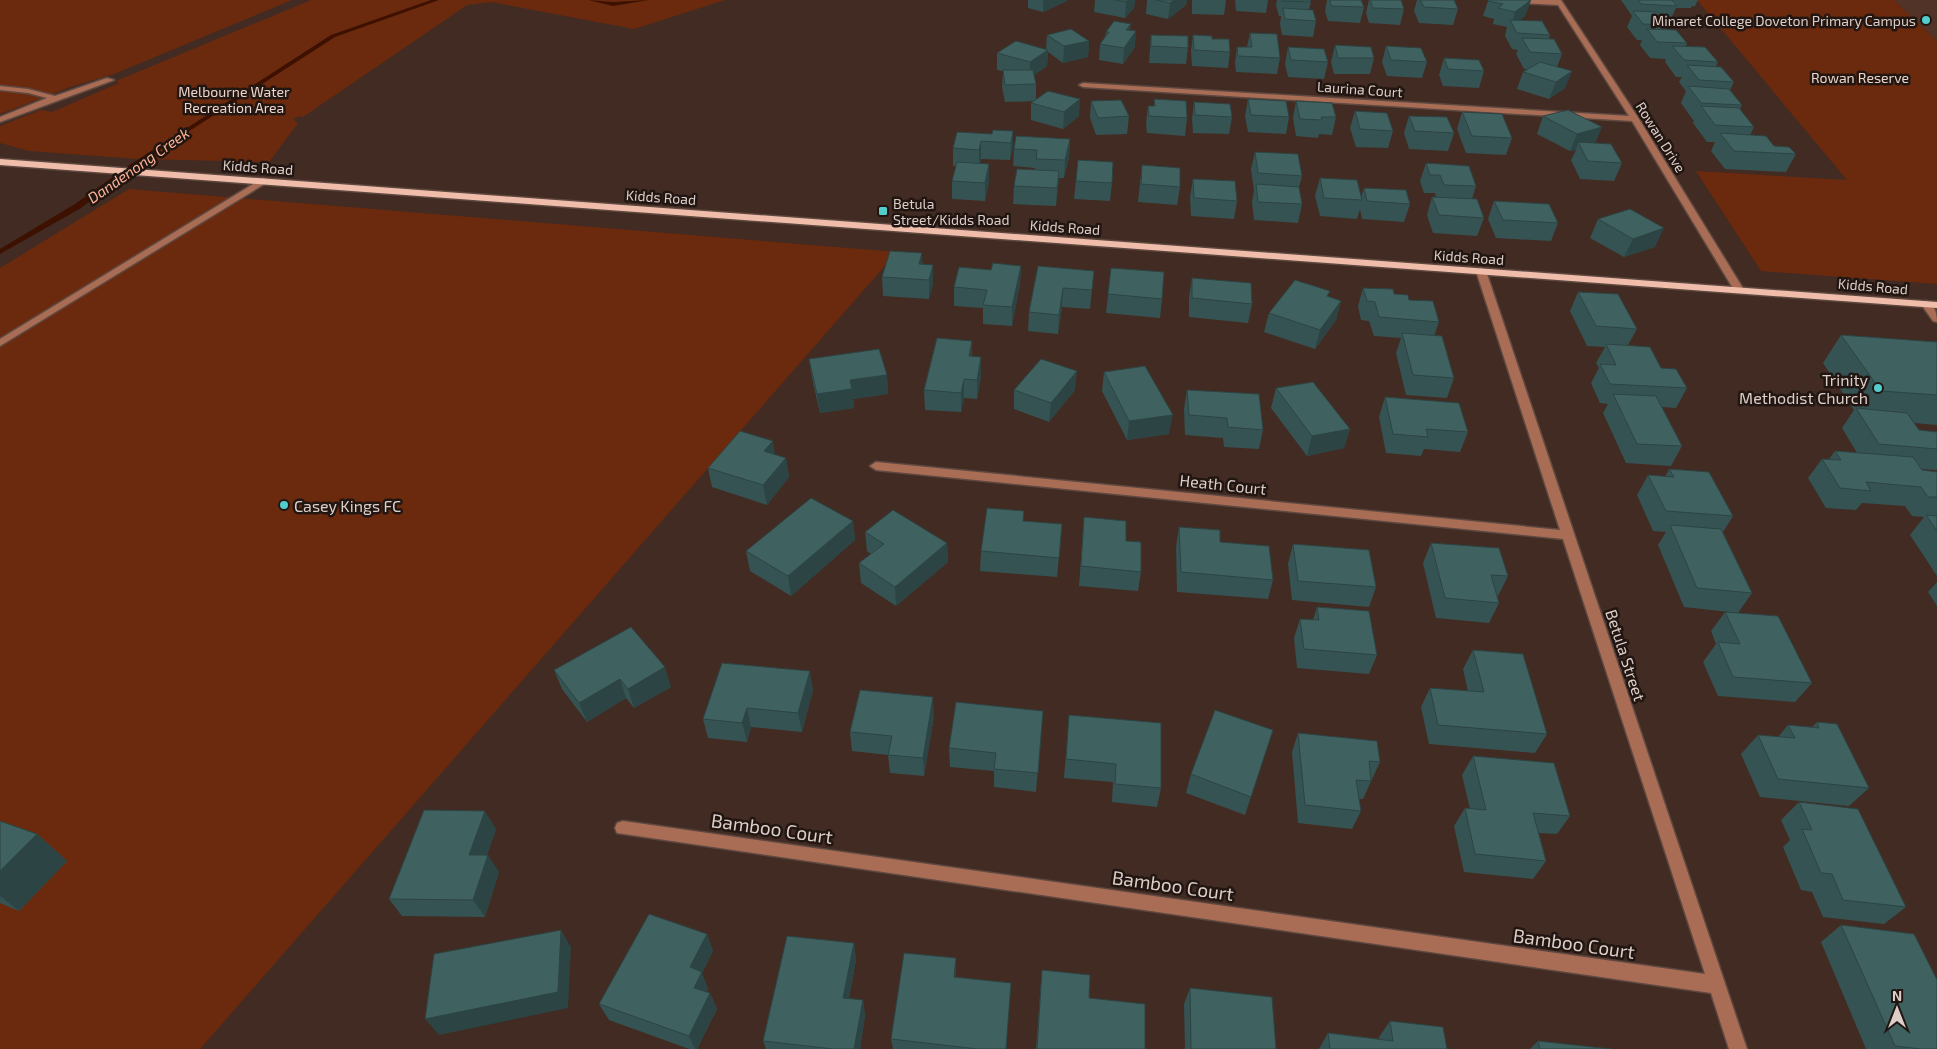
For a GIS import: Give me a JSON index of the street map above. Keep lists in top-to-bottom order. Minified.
{"streets":{"main road":["Kidds Road"],"street":["Laurina Court","Rowan Drive","Heath Court","Betula Street","Bamboo Court"]},"crossings":[["Laurina Court","Rowan Drive"],["Rowan Drive","Kidds Road"],["Kidds Road","Betula Street"],["Heath Court","Betula Street"],["Betula Street","Bamboo Court"]],"water":["Dandenong Creek"],"parks":["Rowan Reserve","Melbourne Water Recreation Area"],"places":{"other":["Minaret College Doveton Primary Campus","Trinity Methodist Church","Casey Kings FC"],"transit":["Betula Street/Kidds Road"]},"north":"top"}
